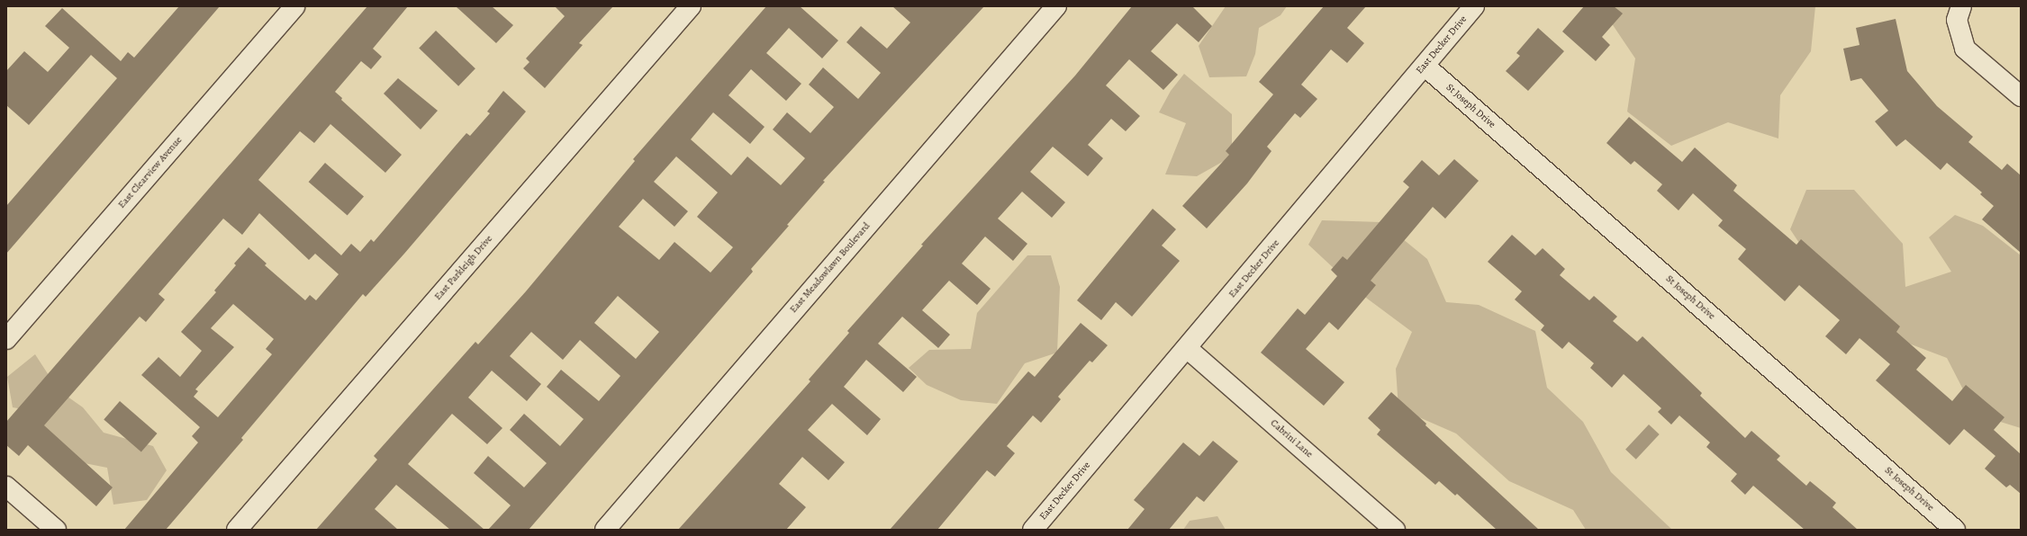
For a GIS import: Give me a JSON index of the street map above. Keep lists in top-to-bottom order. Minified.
{"streets":{"street":["East Decker Drive","St Joseph Drive","East Clearview Avenue","East Parkleigh Drive","East Meadowlawn Boulevard","Cabrini Lane"]},"crossings":[["East Decker Drive","St Joseph Drive"],["East Decker Drive","Cabrini Lane"]]}
